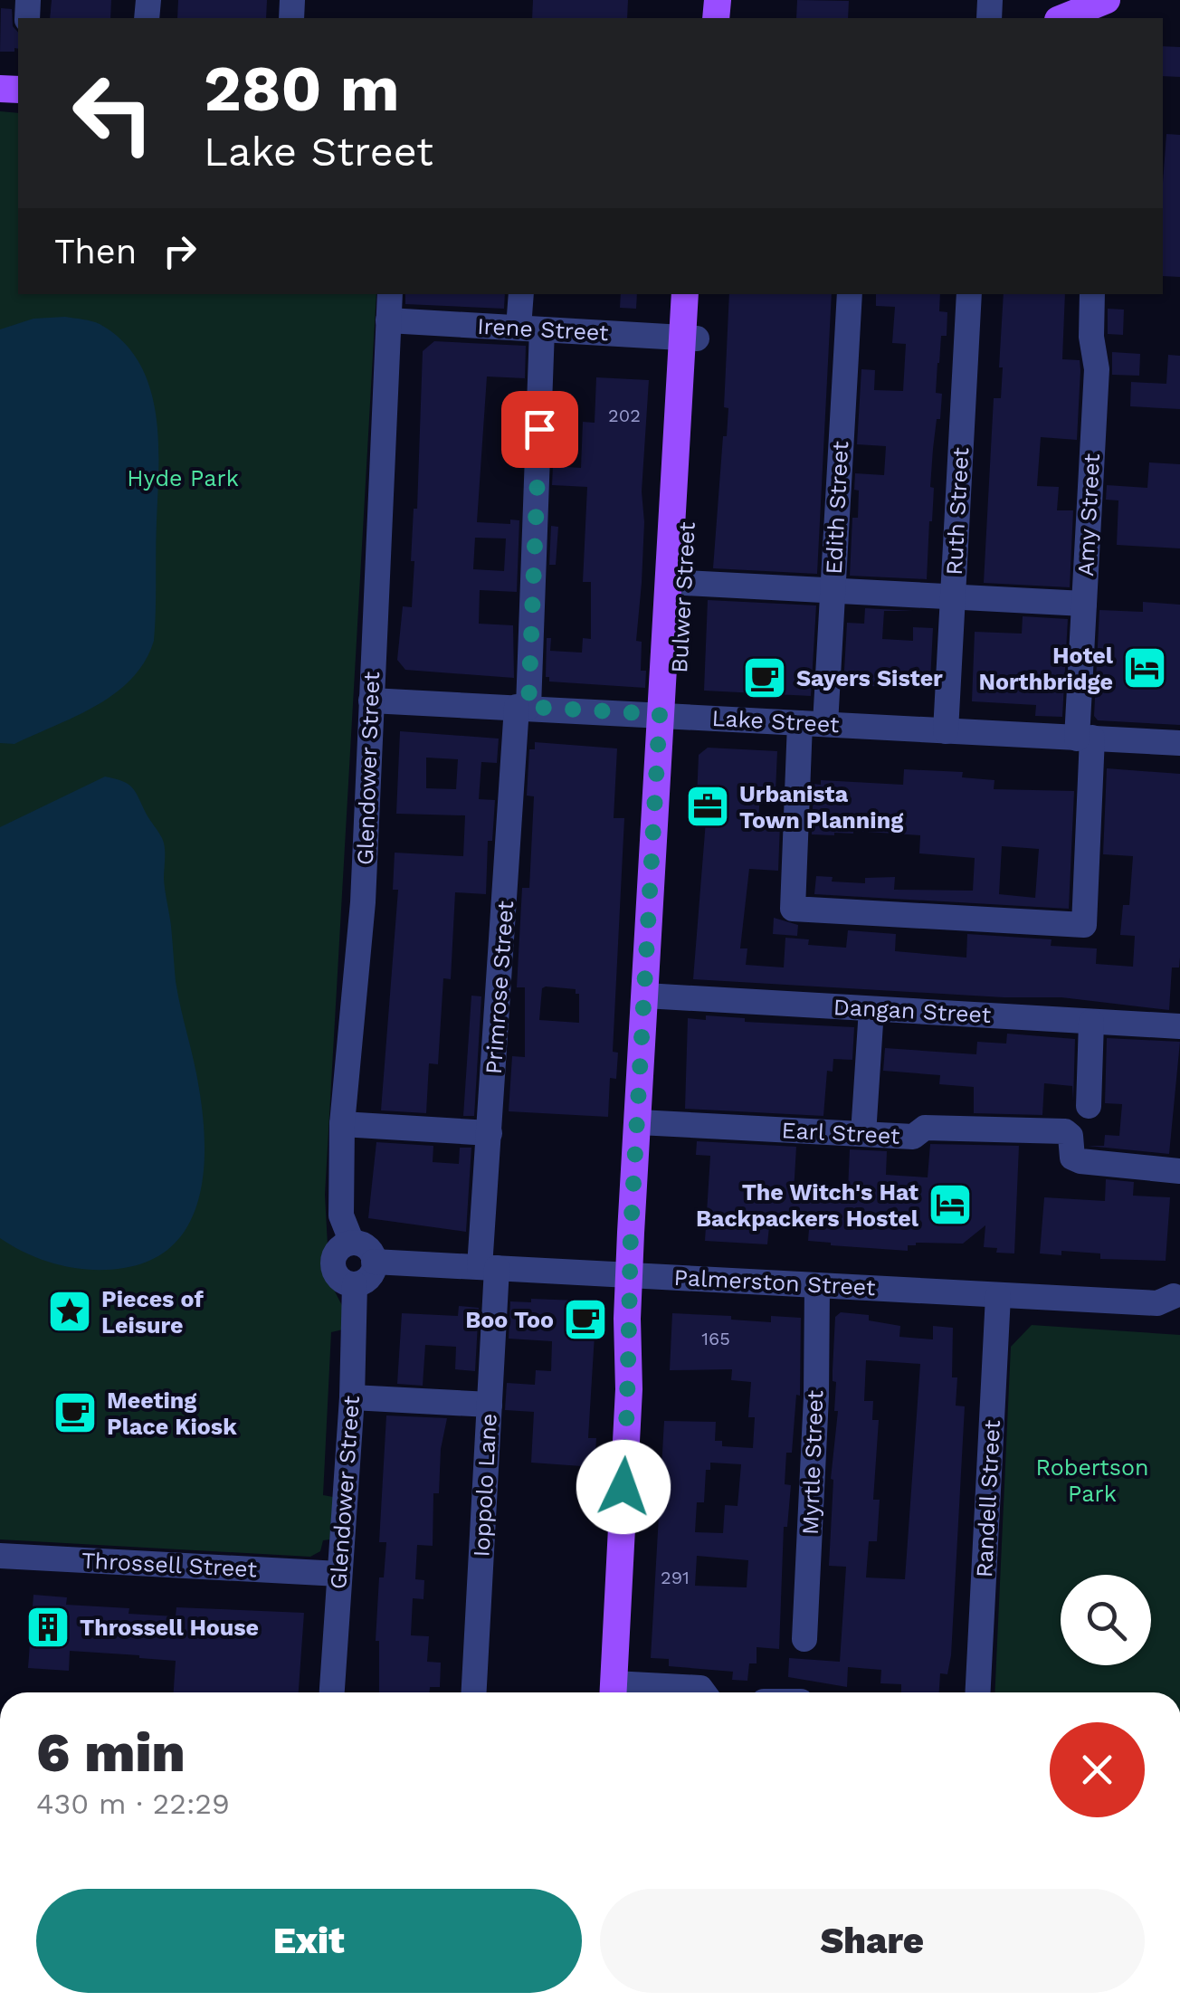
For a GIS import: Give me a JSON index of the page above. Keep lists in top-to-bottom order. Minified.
{"streets":{"main road":["Bulwer Street"],"street":["Irene Street","Edith Street","Ruth Street","Amy Street","Lake Street","Glendower Street","Primrose Street","Dangan Street","Earl Street","Palmerston Street","Myrtle Street","Ioppolo Lane","Randell Street","Throssell Street"]},"crossings":[["Irene Street","Bulwer Street"],["Irene Street","Glendower Street"],["Irene Street","Primrose Street"],["Edith Street","Lake Street"],["Ruth Street","Lake Street"],["Amy Street","Lake Street"],["Bulwer Street","Lake Street"],["Bulwer Street","Dangan Street"],["Bulwer Street","Earl Street"],["Bulwer Street","Palmerston Street"],["Lake Street","Glendower Street"],["Lake Street","Primrose Street"],["Glendower Street","Palmerston Street"],["Glendower Street","Throssell Street"],["Primrose Street","Palmerston Street"],["Primrose Street","Ioppolo Lane"],["Palmerston Street","Myrtle Street"],["Palmerston Street","Ioppolo Lane"],["Palmerston Street","Randell Street"]],"parks":["Hyde Park","Robertson Park"],"places":{"hotel":["Hotel Northbridge","The Witch's Hat Backpackers Hostel"],"cafe":["Sayers Sister","Boo Too","Meeting Place Kiosk"],"office":["Urbanista Town Planning"],"place":["Pieces of Leisure"],"building":["Throssell House"]},"house_numbers":["202","165","291"],"page":{"turn":["280 m","Lake Street"],"then":"Then","heading":["6 min","430 m · 22:29"],"buttons":["Exit","Share"]}}
